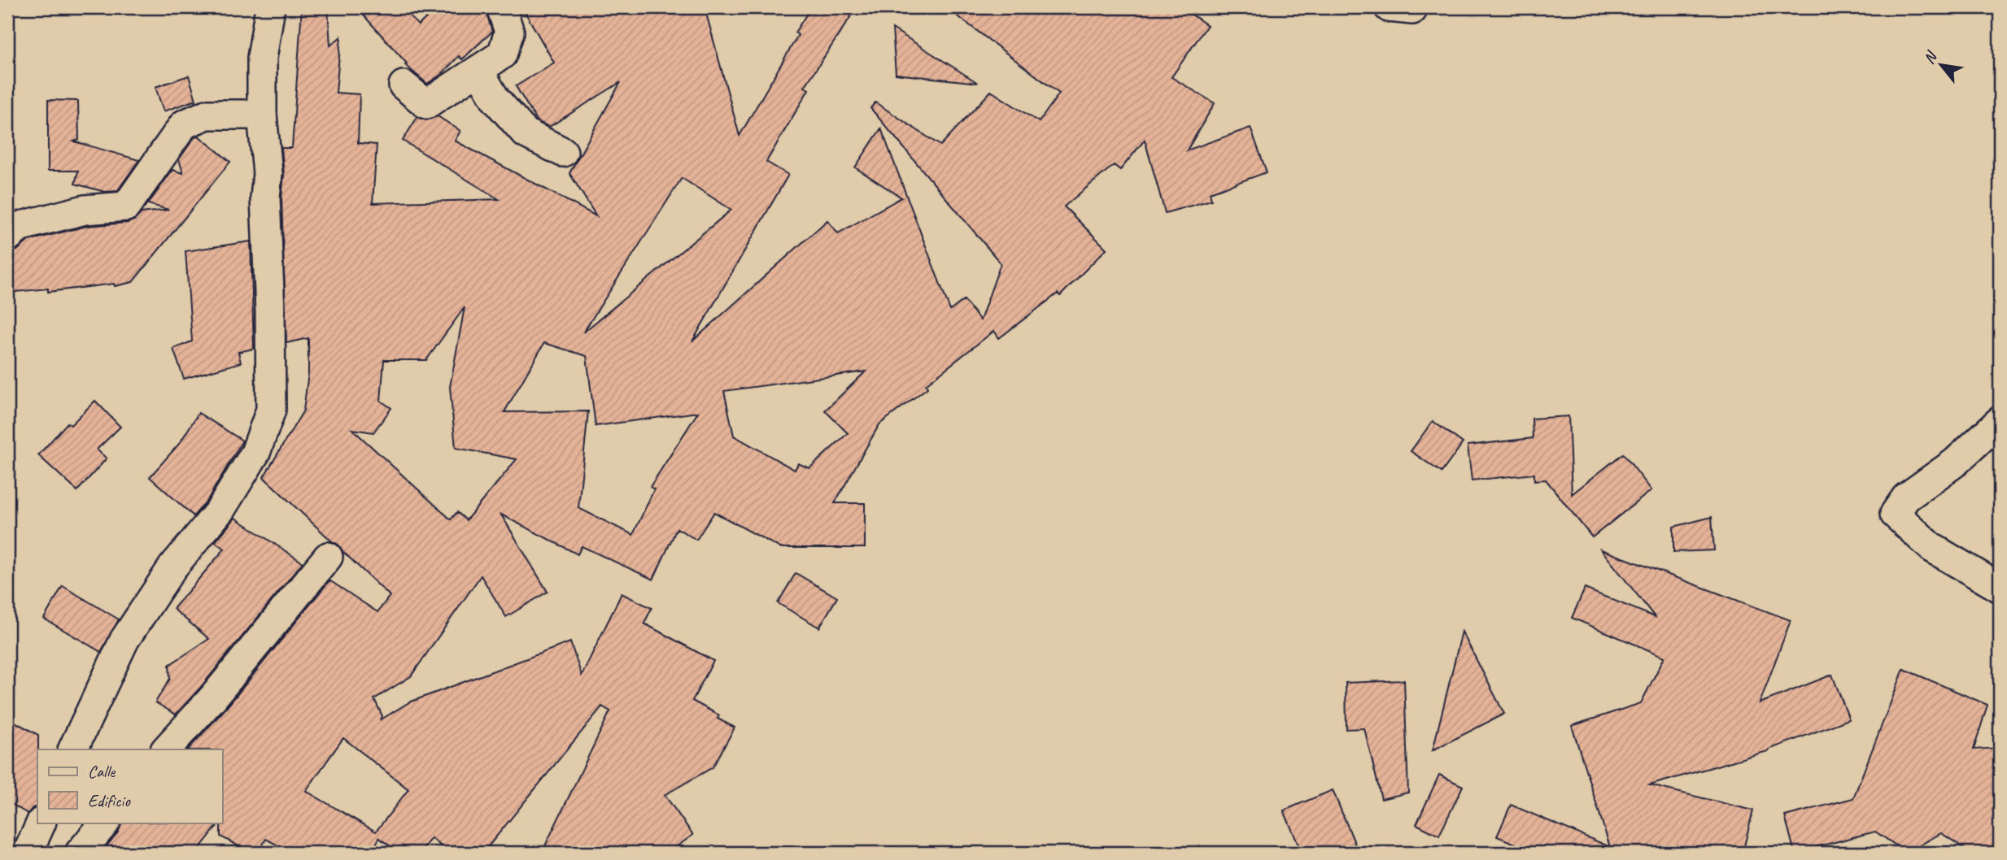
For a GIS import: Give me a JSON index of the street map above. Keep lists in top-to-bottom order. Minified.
{"legend":["Calle","Edificio"],"north":"top left"}
